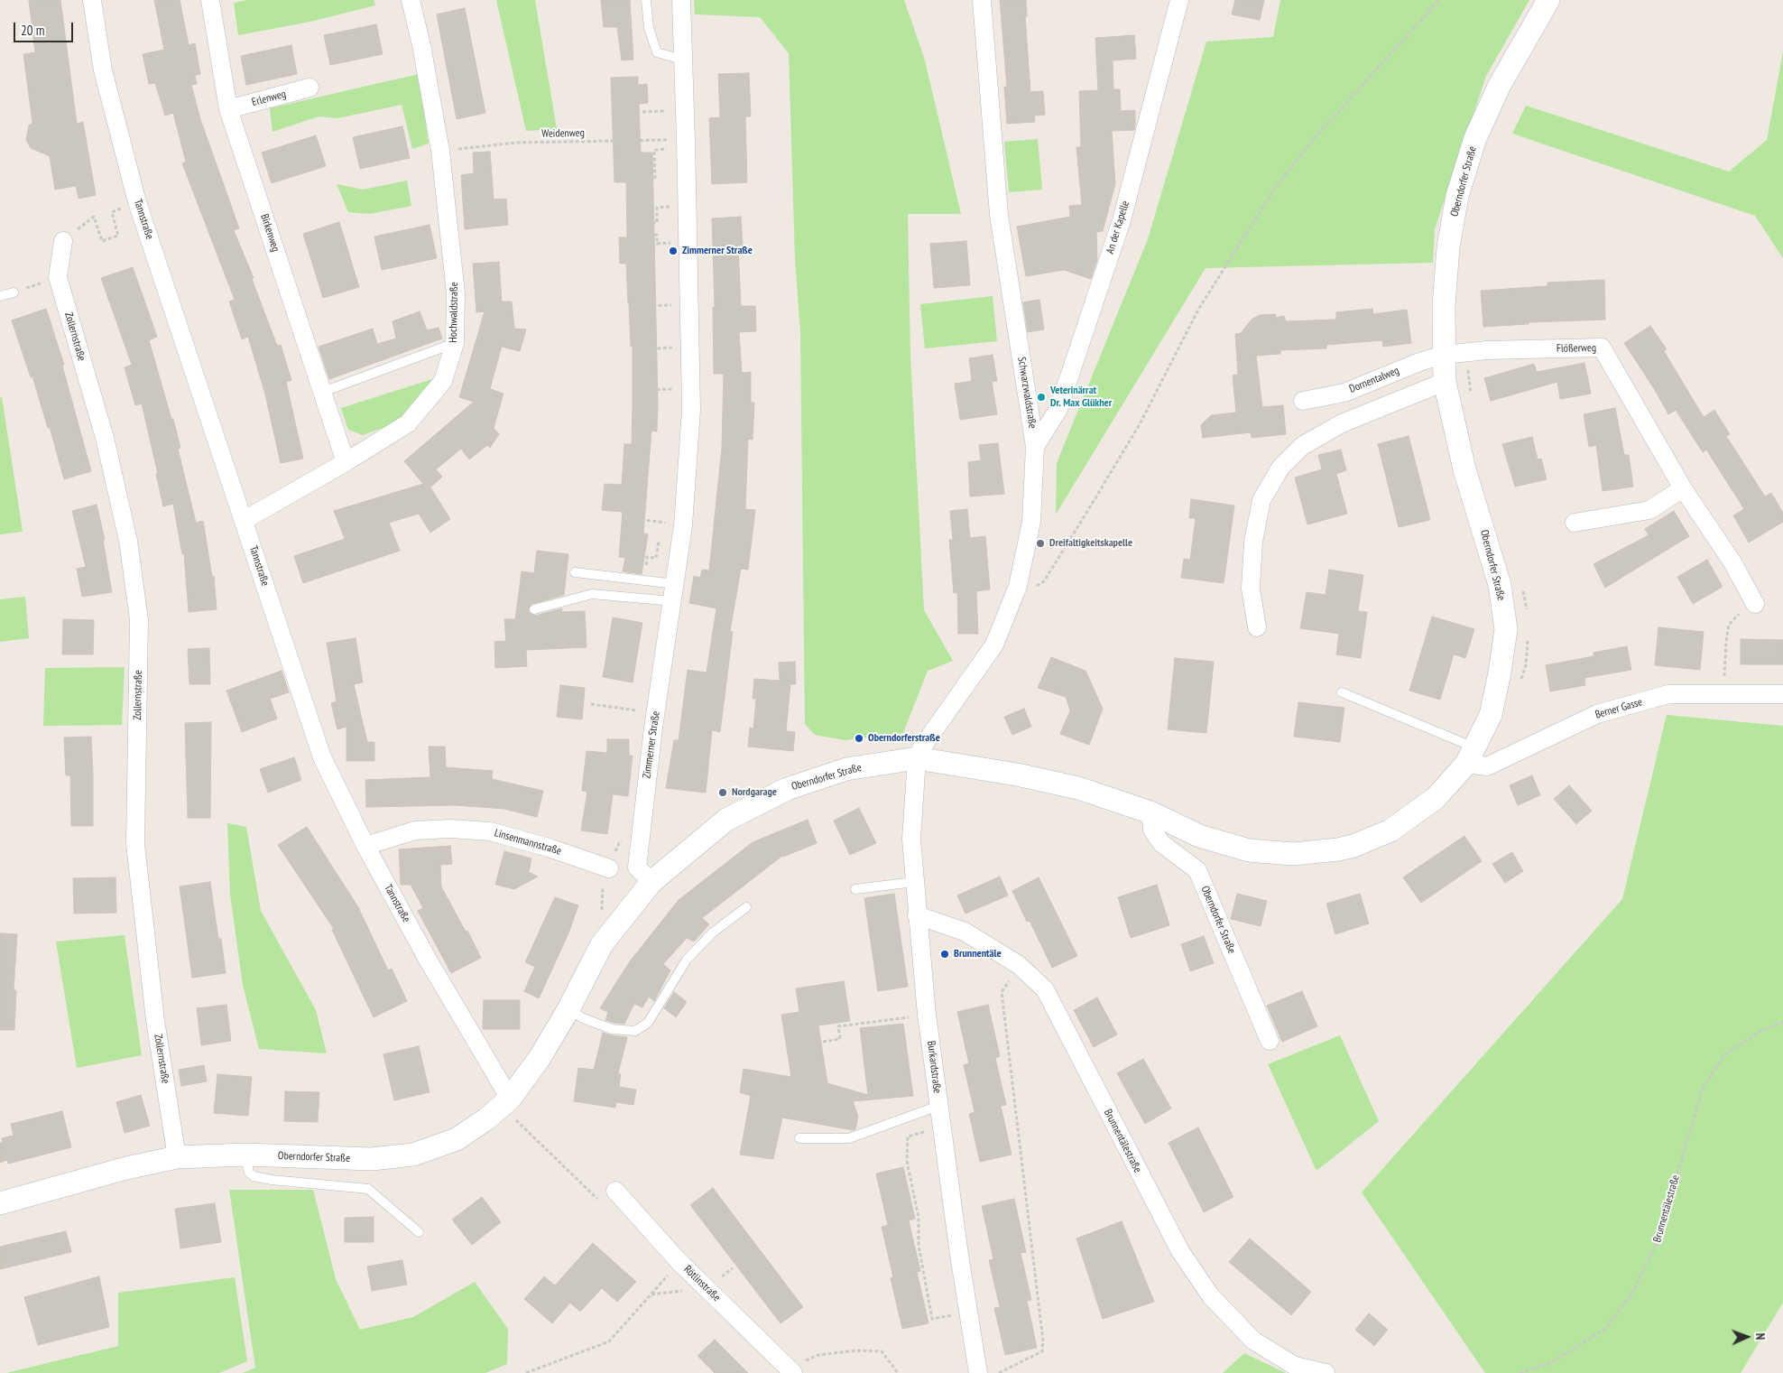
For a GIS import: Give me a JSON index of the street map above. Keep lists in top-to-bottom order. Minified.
{"streets":{"street":["Erlenweg","Oberndorfer Straße","Tannstraße","An der Kapelle","Birkenweg","Hochwaldstraße","Zollernstraße","Flößerweg","Dornentalweg","Schwarzwaldstraße","Berner Gasse","Zimmerner Straße","Linsenmannstraße","Burkardstraße","Brunnentälestraße","Rötlinstraße"],"path":["Weidenweg"]},"crossings":[["Erlenweg","Birkenweg"],["Weidenweg","Hochwaldstraße"],["Weidenweg","Zimmerner Straße"],["Oberndorfer Straße","Tannstraße"],["Oberndorfer Straße","Zollernstraße"],["Oberndorfer Straße","Flößerweg"],["Oberndorfer Straße","Dornentalweg"],["Oberndorfer Straße","Schwarzwaldstraße"],["Oberndorfer Straße","Berner Gasse"],["Oberndorfer Straße","Zimmerner Straße"],["Oberndorfer Straße","Burkardstraße"],["Tannstraße","Hochwaldstraße"],["Tannstraße","Linsenmannstraße"],["An der Kapelle","Schwarzwaldstraße"],["Birkenweg","Hochwaldstraße"],["Flößerweg","Dornentalweg"],["Schwarzwaldstraße","Burkardstraße"],["Burkardstraße","Brunnentälestraße"]],"places":["Zimmerner Straße","Veterinärrat Dr. Max Glükher","Dreifaltigkeitskapelle","Oberndorferstraße","Nordgarage","Brunnentäle"],"scale_bar":"20 m","north":"right"}
